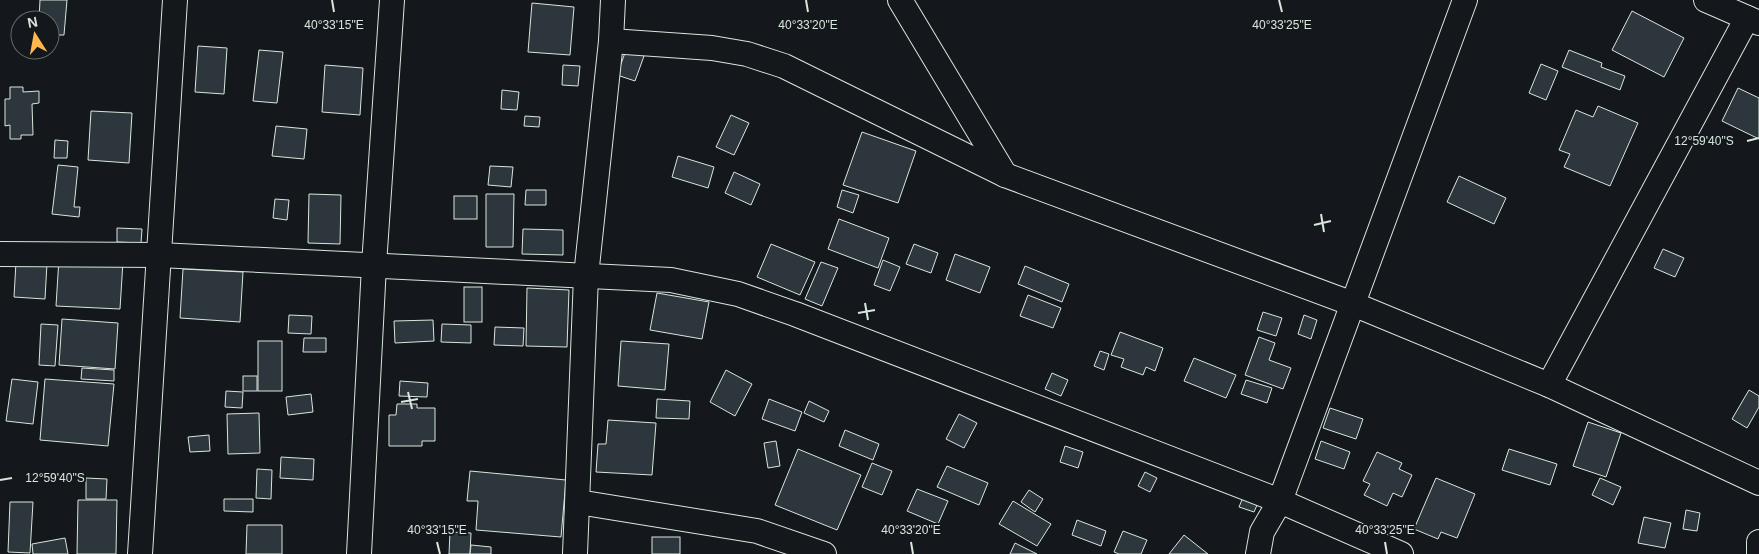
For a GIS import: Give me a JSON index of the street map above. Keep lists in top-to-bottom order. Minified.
{"north":"top","coordinates":["40°33'15\"E","40°33'20\"E","40°33'25\"E","12°59'40\"S"]}
